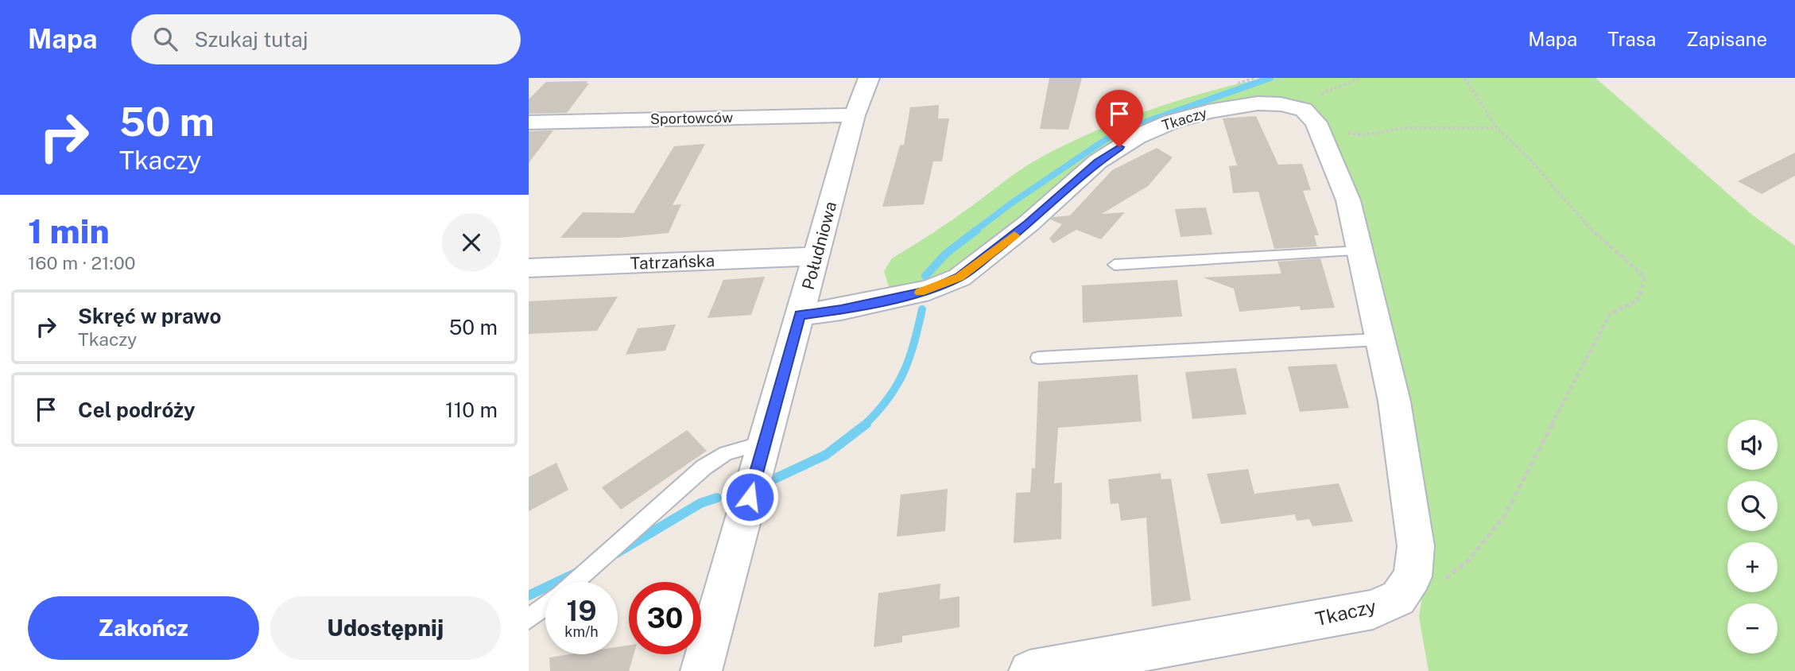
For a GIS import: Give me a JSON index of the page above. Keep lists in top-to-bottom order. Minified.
{"streets":{"street":["Sportowców","Tkaczy","Południowa","Tatrzańska"]},"crossings":[["Sportowców","Południowa"],["Tkaczy","Południowa"],["Południowa","Tatrzańska"]],"page":{"header":"Mapa","search":"Szukaj tutaj","nav":["Mapa","Trasa","Zapisane"],"turn":["50 m","Tkaczy"],"heading":["1 min","160 m · 21:00"],"list":[{"name":"Skręć w prawo","note":"Tkaczy","value":"50 m"},{"name":"Cel podróży","value":"110 m"}],"map_buttons":["+","−"],"speed":"19 km/h","limit":"30","buttons":["Zakończ","Udostępnij"]}}
